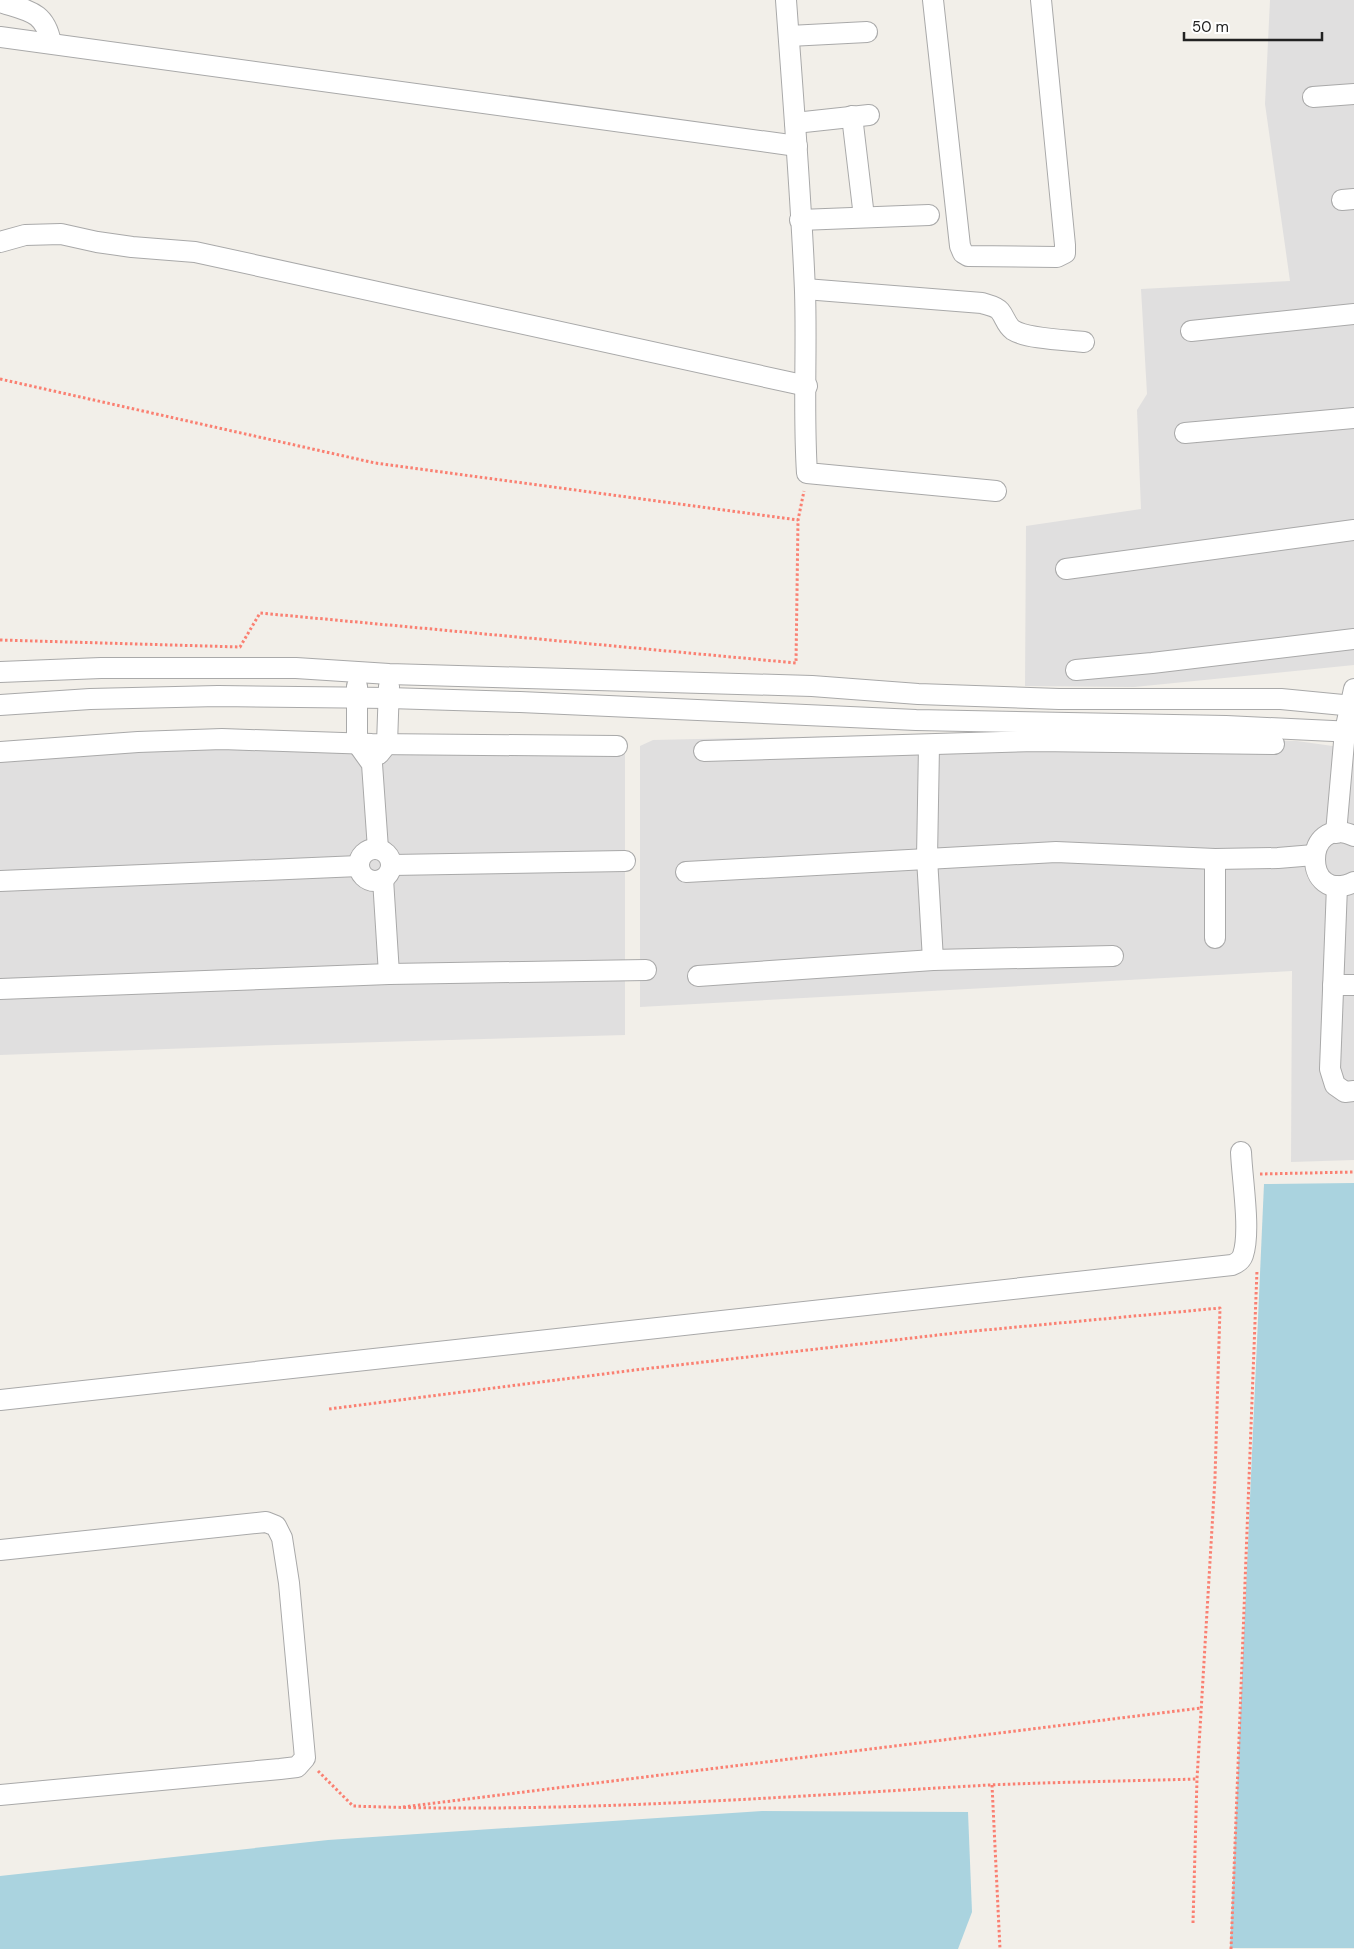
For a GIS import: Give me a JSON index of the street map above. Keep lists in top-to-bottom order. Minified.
{"scale_bar":"50 m"}
